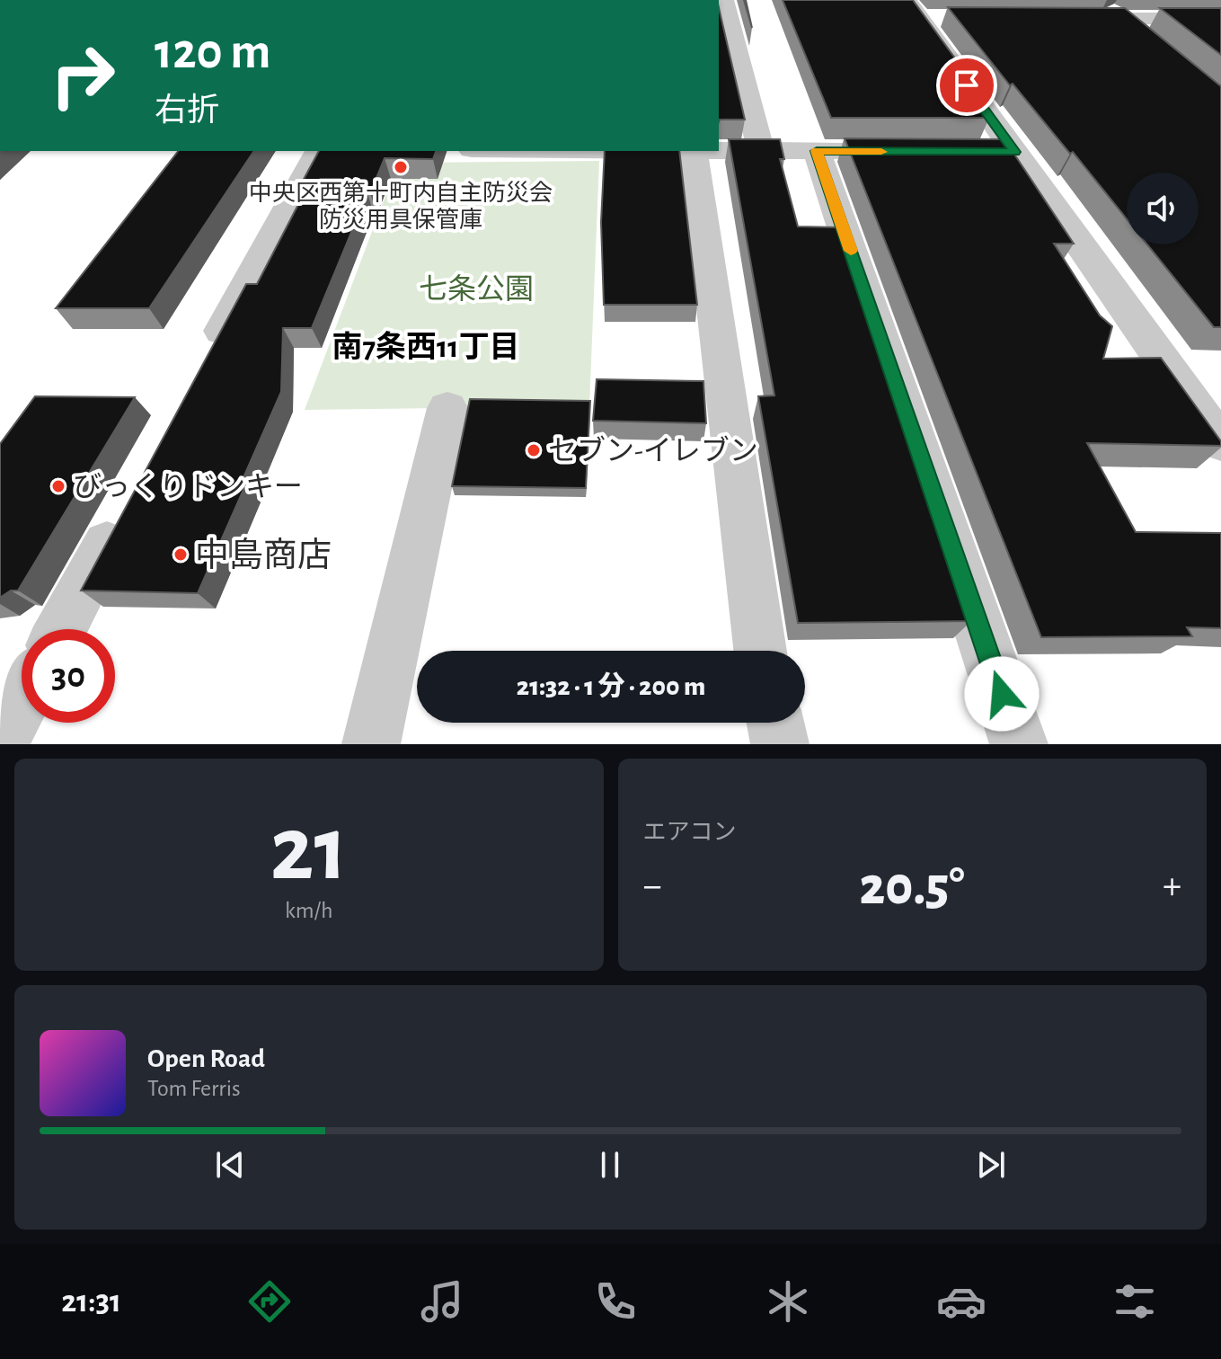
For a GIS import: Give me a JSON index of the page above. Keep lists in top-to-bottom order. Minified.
{"districts":["南7条西11丁目"],"parks":["七条公園"],"places":["中央区西第十町内自主防災会 防災用具保管庫","セブン-イレブン","びっくりドンキー","中島商店"],"page":{"turn":["120 m","右折"],"limit":"30","trip":"21:32 · 1 分 · 200 m","tile":[["21","km/h"],"エアコン"],"heat":["−","20.5°","+"],"song":["Open Road","Tom Ferris"],"tabs":"21:31"}}
